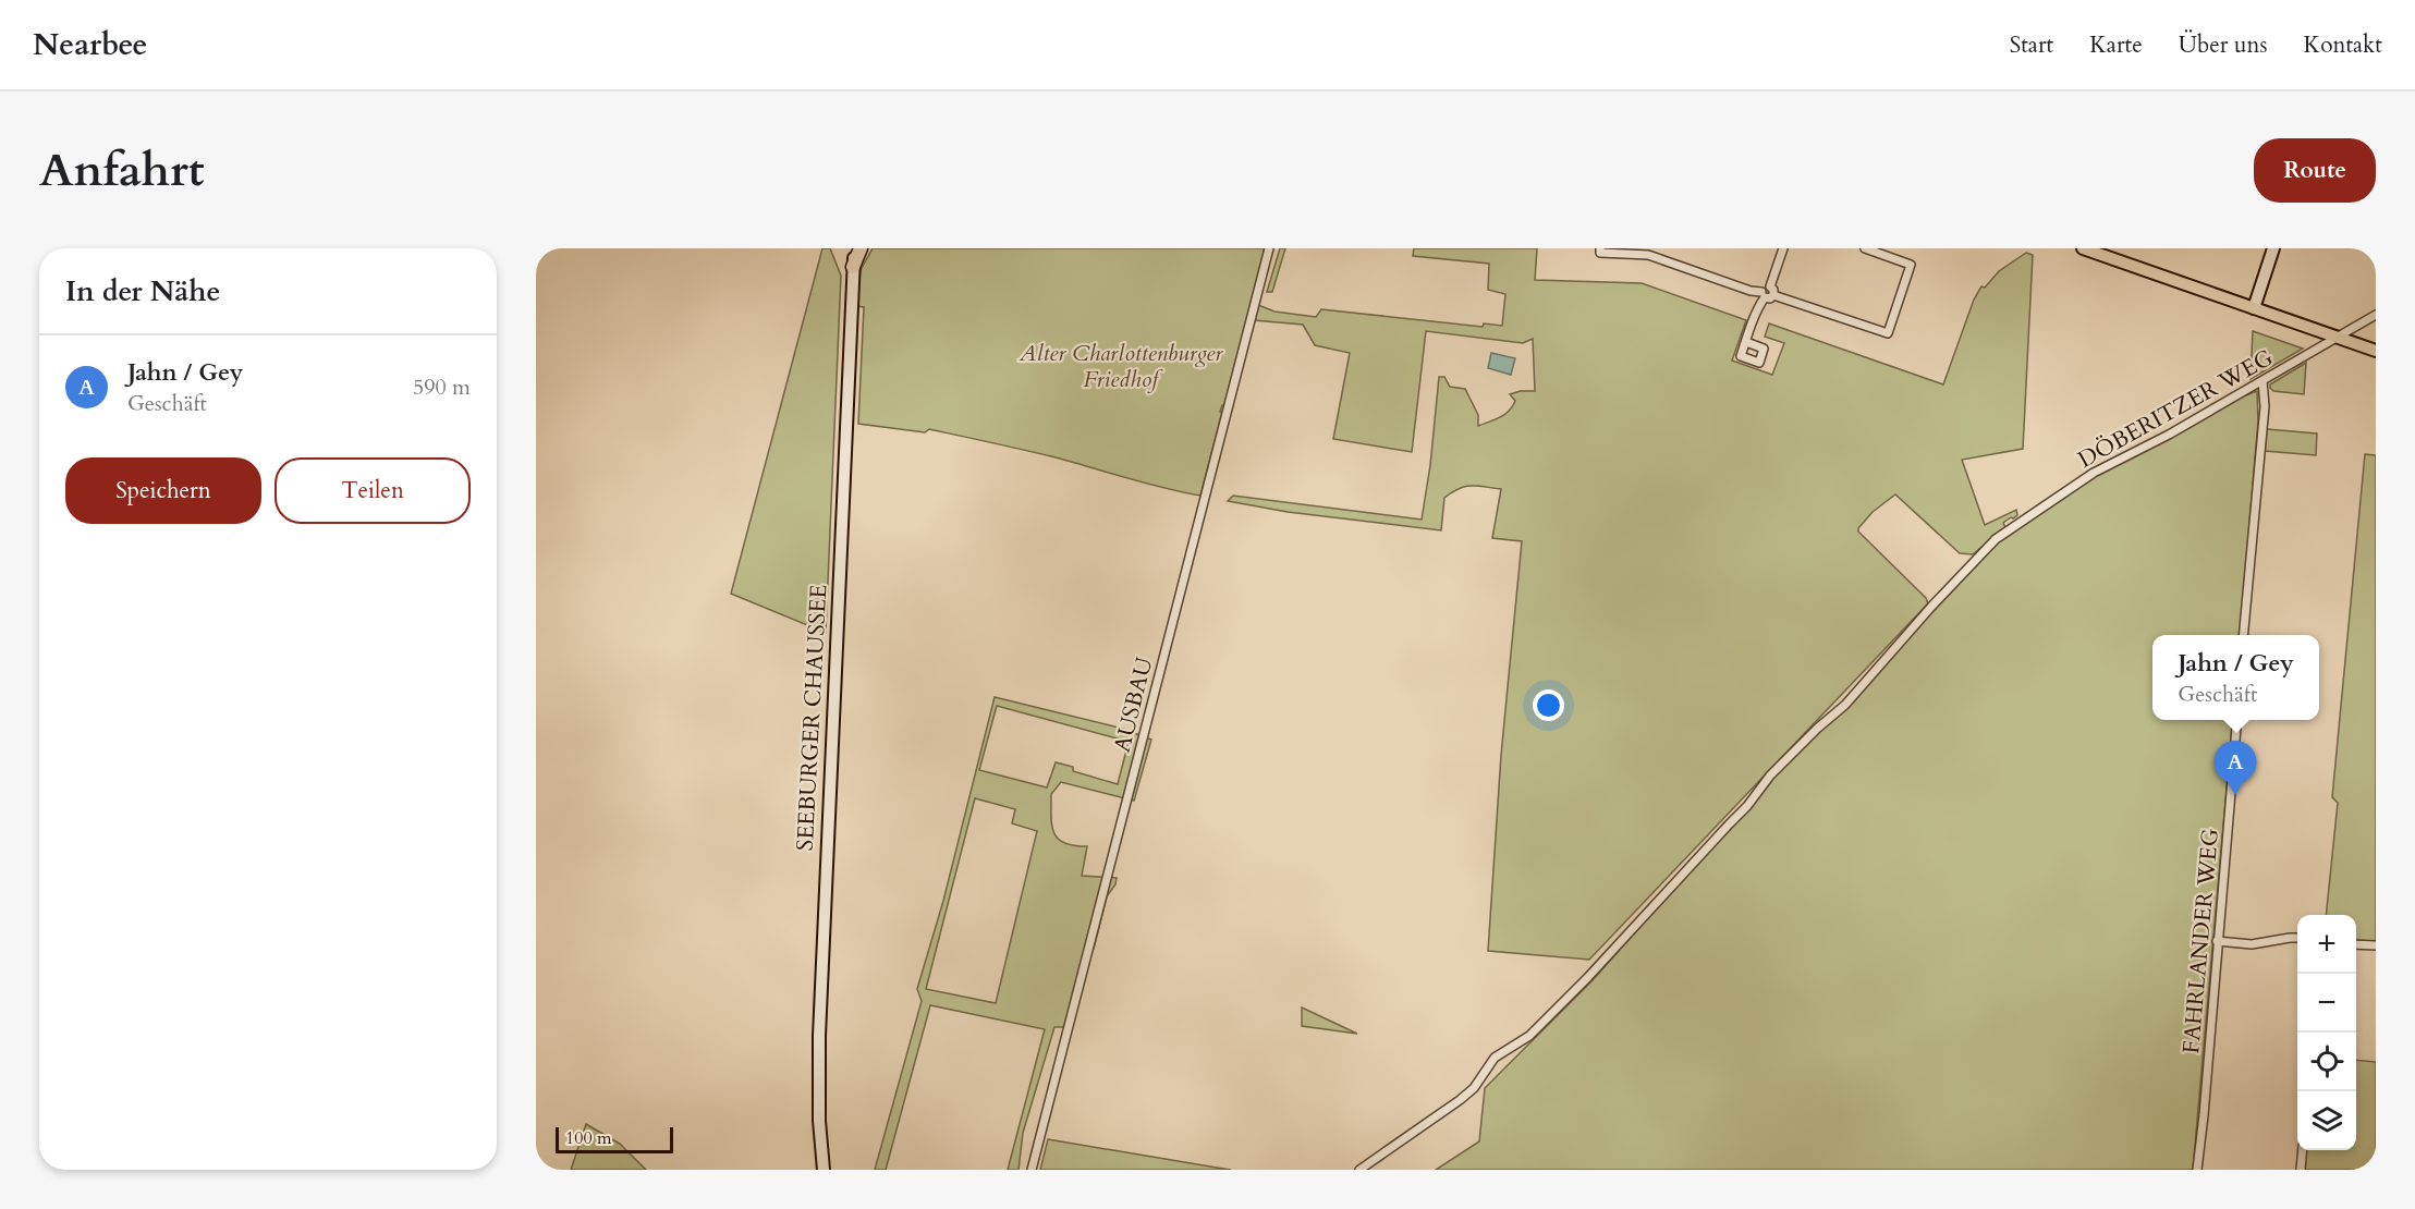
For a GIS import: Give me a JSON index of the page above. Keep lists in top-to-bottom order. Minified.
{"streets":{"main road":["SEEBURGER CHAUSSEE"],"street":["DÖBERITZER WEG","AUSBAU","FAHRLANDER WEG"]},"parks":["Alter Charlottenburger Friedhof"],"scale_bar":"100 m","page":{"header":"Nearbee","nav":["Start","Karte","Über uns","Kontakt"],"buttons":["Route",["Speichern","Teilen"]],"title":"Anfahrt","heading":"In der Nähe","list":[{"mark":"A","name":"Jahn / Gey","note":"Geschäft","value":"590 m"}],"popup":["Jahn / Gey","Geschäft"],"pins":"A","map_buttons":["+","−"],"scale":"100 m"}}
